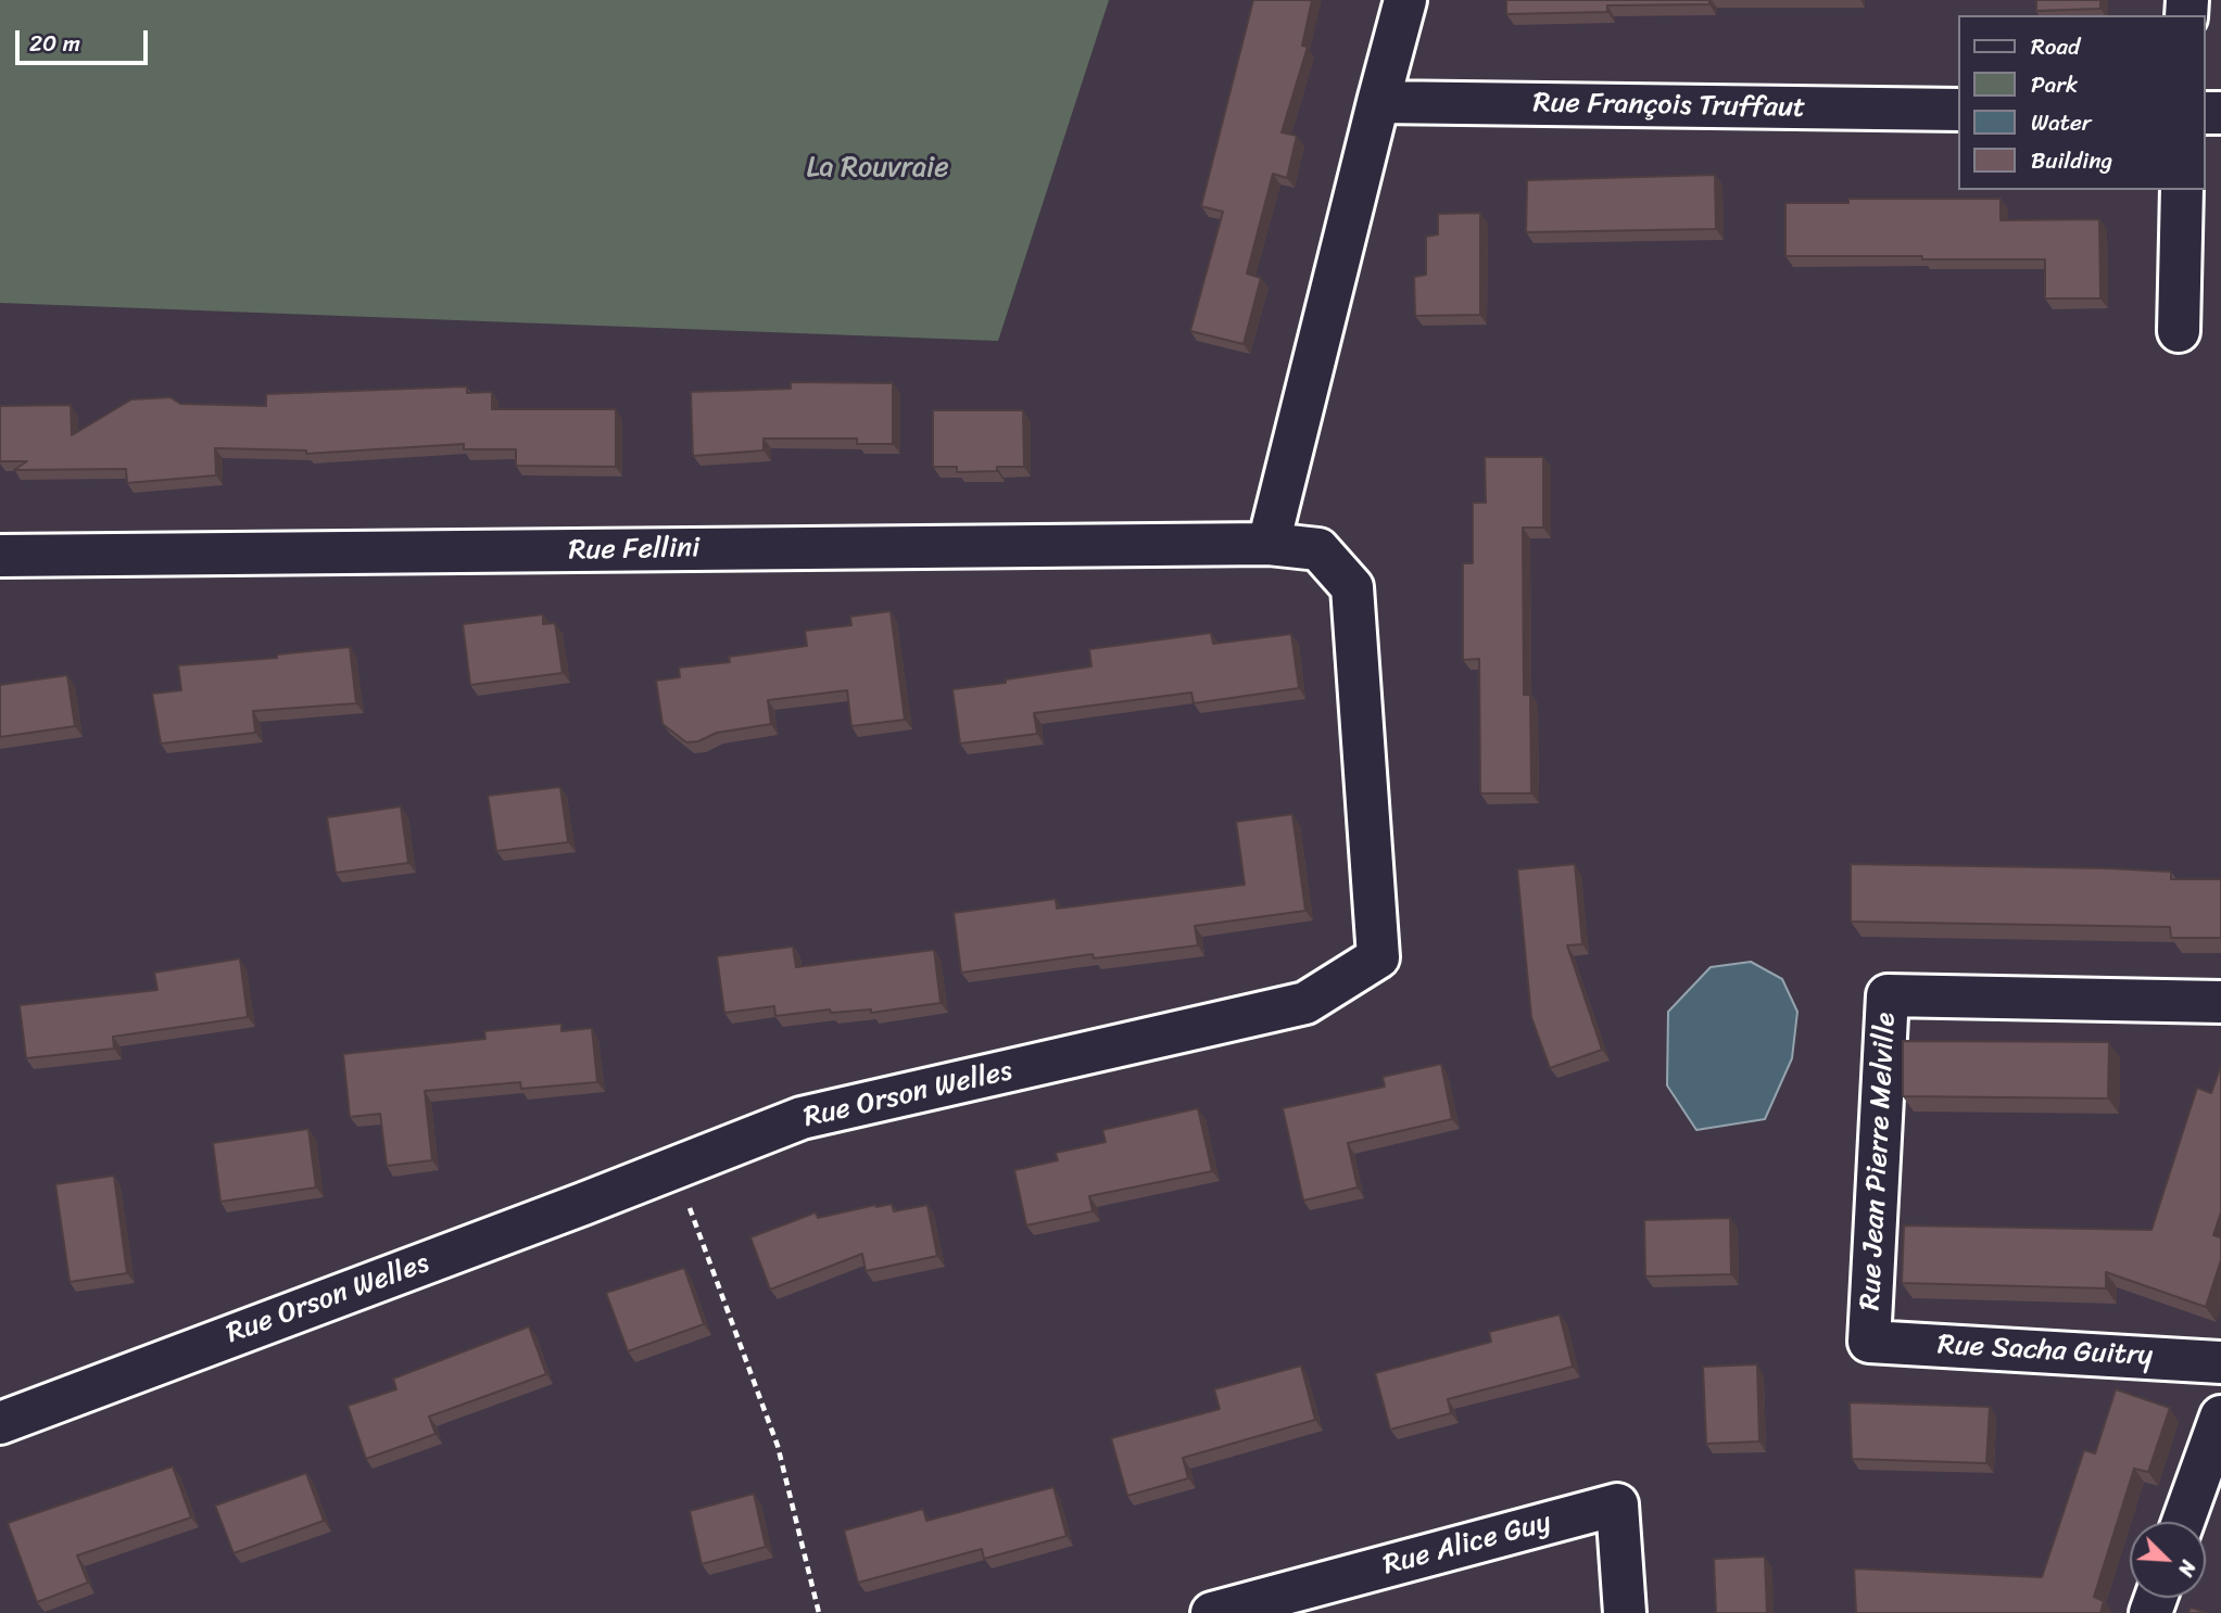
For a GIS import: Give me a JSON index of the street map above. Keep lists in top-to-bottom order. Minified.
{"streets":{"street":["Rue François Truffaut","Rue Fellini","Rue Orson Welles","Rue Jean Pierre Melville","Rue Sacha Guitry","Rue Alice Guy"]},"crossings":[["Rue Fellini","Rue Orson Welles"],["Rue Jean Pierre Melville","Rue Sacha Guitry"]],"parks":["La Rouvraie"],"legend":["Road","Park","Water","Building"],"scale_bar":"20 m","north":"bottom right"}
